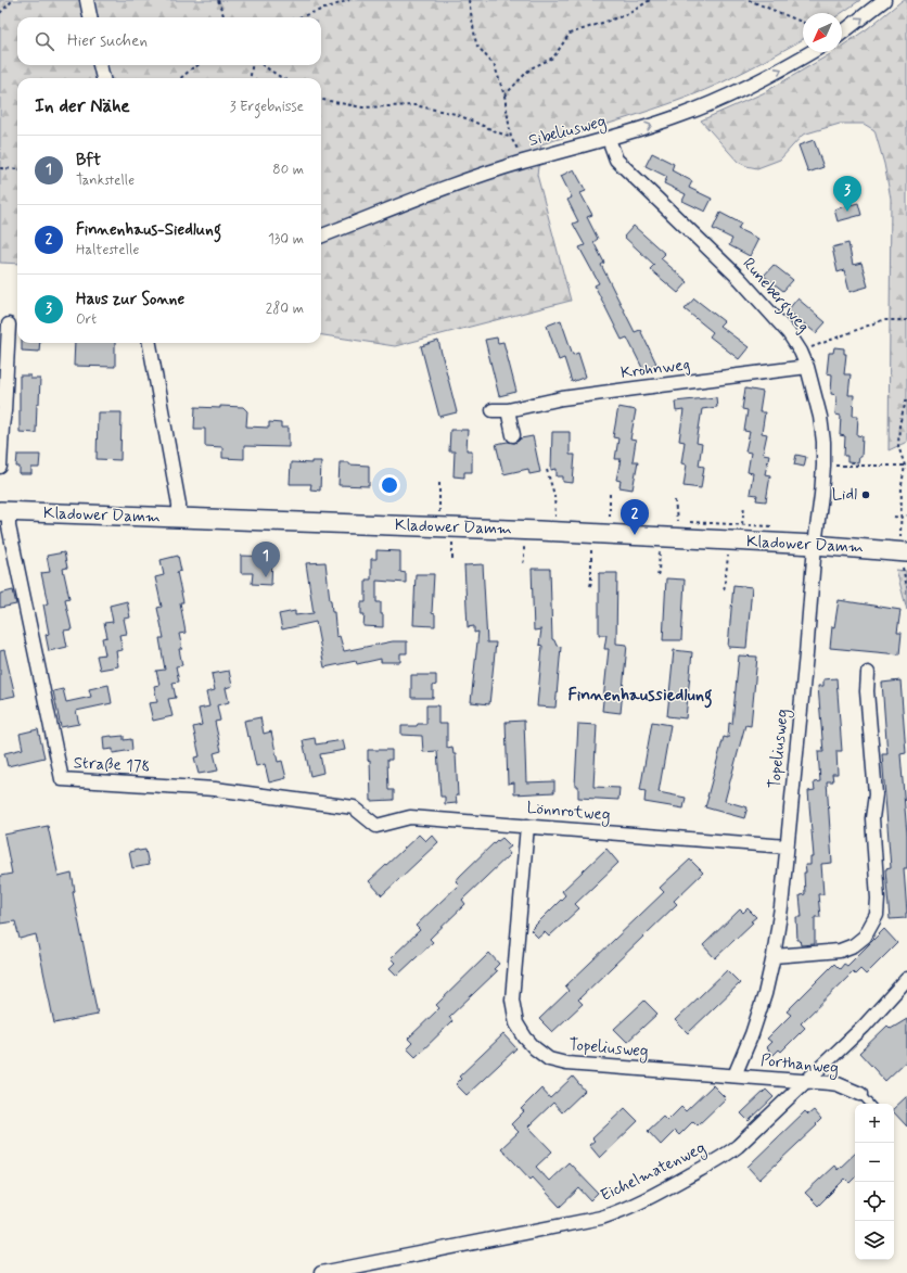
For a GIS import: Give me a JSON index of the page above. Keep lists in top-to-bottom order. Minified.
{"streets":{"main road":["Kladower Damm"],"street":["Sibeliusweg","Runebergweg","Krohnweg","Topeliusweg","Straße 178","Lönnrotweg","Porthanweg","Eichelmatenweg"]},"crossings":[["Sibeliusweg","Runebergweg"],["Runebergweg","Krohnweg"],["Runebergweg","Kladower Damm"],["Runebergweg","Topeliusweg"],["Kladower Damm","Topeliusweg"],["Kladower Damm","Straße 178"],["Topeliusweg","Lönnrotweg"],["Topeliusweg","Porthanweg"],["Straße 178","Lönnrotweg"],["Porthanweg","Eichelmatenweg"]],"one_way":["Sibeliusweg"],"districts":["Finnenhaussiedlung"],"places":["Lidl"],"north":"bottom left","page":{"search":"Hier suchen","heading":["In der Nähe","3 Ergebnisse"],"list":[{"mark":"1","name":"Bft","note":"Tankstelle","value":"80 m"},{"mark":"2","name":"Finnenhaus-Siedlung","note":"Haltestelle","value":"130 m"},{"mark":"3","name":"Haus zur Sonne","note":"Ort","value":"280 m"}],"pins":["3","2","1"],"map_buttons":["+","−"]}}
